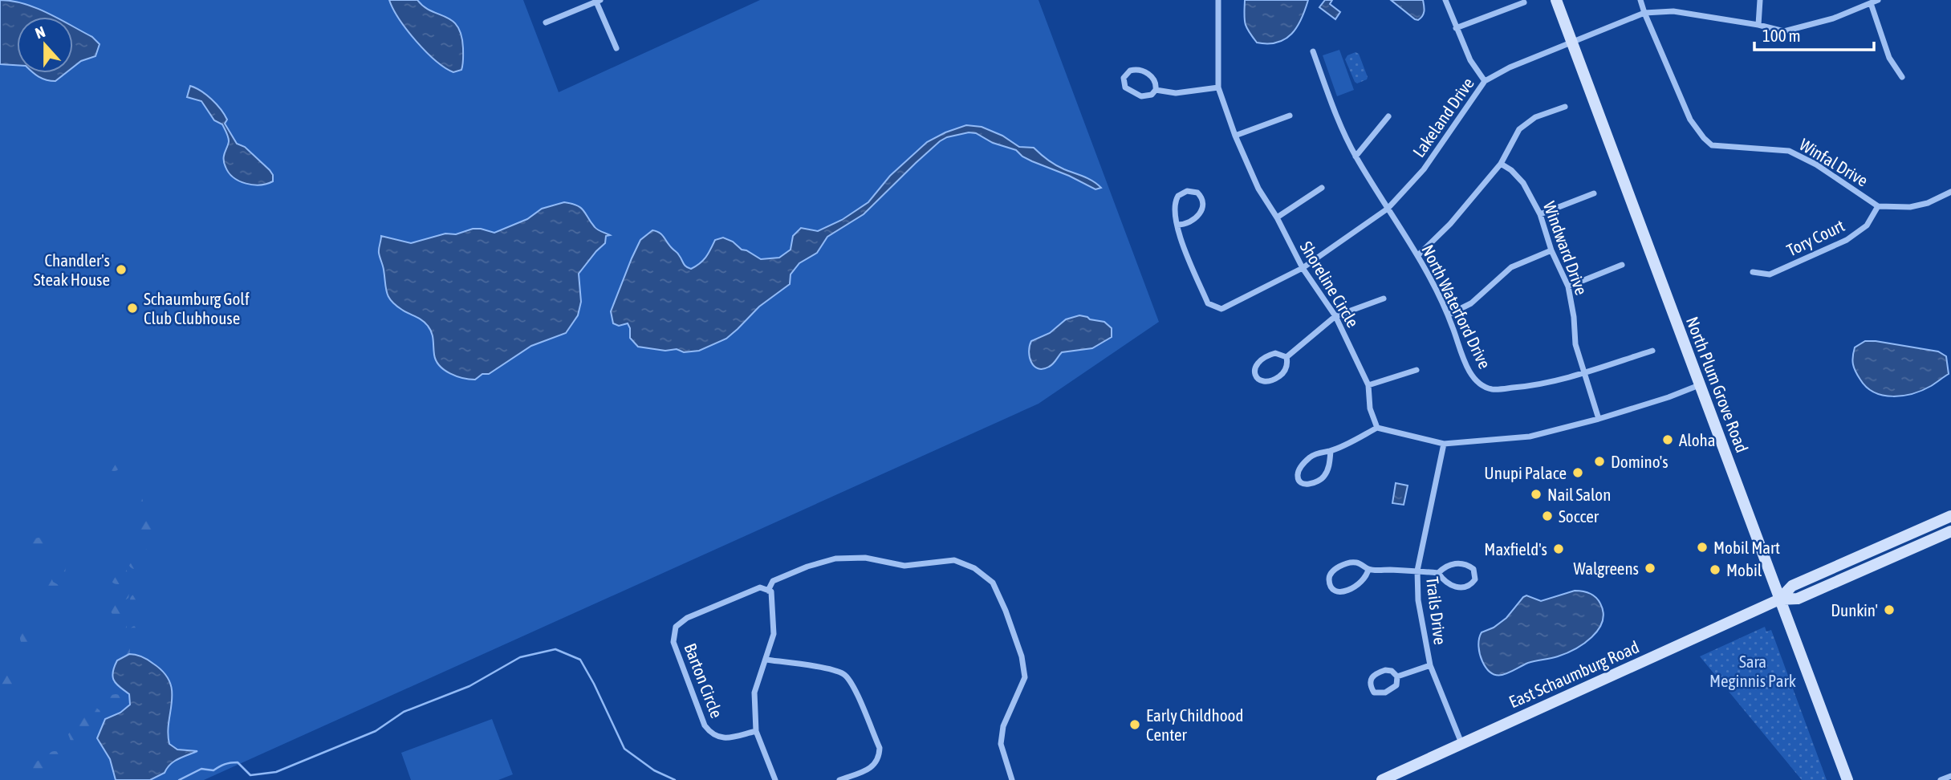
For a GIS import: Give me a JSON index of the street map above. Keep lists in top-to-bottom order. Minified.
{"streets":{"street":["Lakeland Drive","Winfal Drive","Tory Court","Windward Drive","Shoreline Circle","North Waterford Drive","North Plum Grove Road","Trails Drive","East Schaumburg Road","Barton Circle"]},"crossings":[["Lakeland Drive","Winfal Drive"],["Lakeland Drive","Shoreline Circle"],["Lakeland Drive","North Waterford Drive"],["Lakeland Drive","North Plum Grove Road"],["Winfal Drive","Tory Court"],["Windward Drive","North Waterford Drive"],["North Plum Grove Road","East Schaumburg Road"],["Trails Drive","East Schaumburg Road"]],"parks":["Sara Meginnis Park"],"places":["Chandler's Steak House","Schaumburg Golf Club Clubhouse","Aloha","Domino's","Unupi Palace","Nail Salon","Soccer","Mobil Mart","Maxfield's","Walgreens","Mobil","Dunkin'","Early Childhood Center"],"scale_bar":"100 m","north":"top"}
